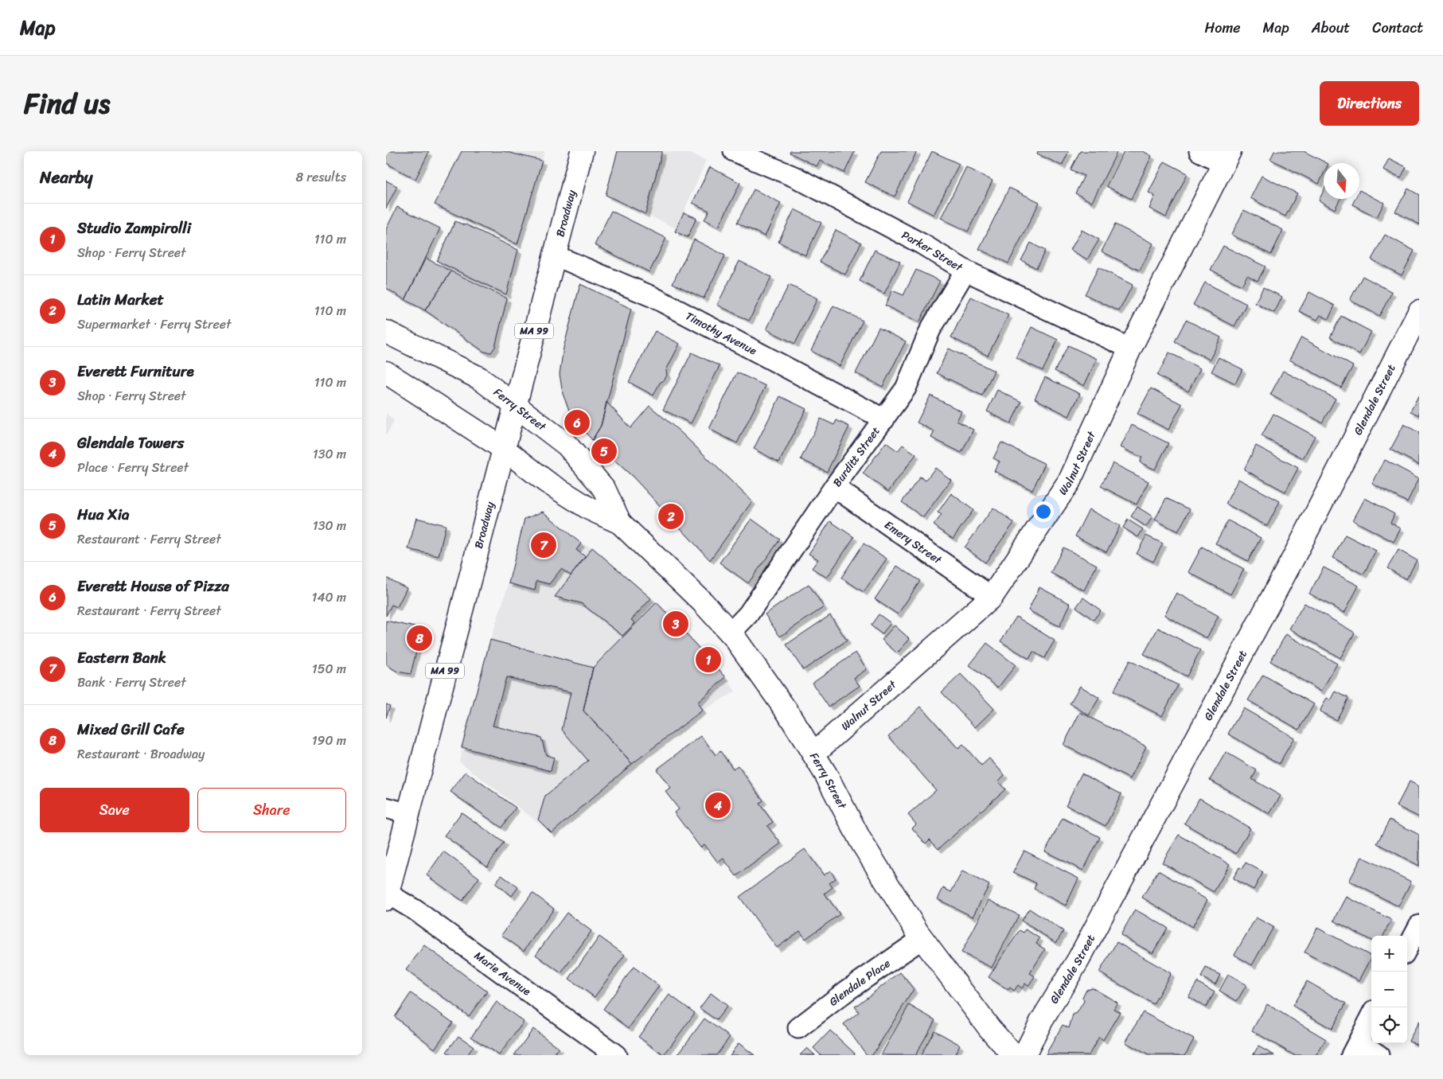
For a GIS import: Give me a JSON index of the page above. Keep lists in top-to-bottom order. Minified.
{"streets":{"main road":["Broadway","MA 99","Glendale Street","Ferry Street","Walnut Street"],"street":["Parker Street","Timothy Avenue","Burditt Street","Emery Street","Marie Avenue","Glendale Place"]},"crossings":[["Broadway","Timothy Avenue"],["Broadway","Ferry Street"],["Broadway","Marie Avenue"],["Parker Street","Burditt Street"],["Parker Street","Walnut Street"],["Timothy Avenue","Burditt Street"],["Ferry Street","Burditt Street"],["Ferry Street","Walnut Street"],["Ferry Street","Glendale Place"],["Burditt Street","Emery Street"],["Walnut Street","Emery Street"]],"north":"bottom","page":{"header":"Map","nav":["Home","Map","About","Contact"],"title":"Find us","buttons":["Directions",["Save","Share"]],"heading":["Nearby","8 results"],"list":[{"mark":"1","name":"Studio Zampirolli","note":"Shop · Ferry Street","value":"110 m"},{"mark":"2","name":"Latin Market","note":"Supermarket · Ferry Street","value":"110 m"},{"mark":"3","name":"Everett Furniture","note":"Shop · Ferry Street","value":"110 m"},{"mark":"4","name":"Glendale Towers","note":"Place · Ferry Street","value":"130 m"},{"mark":"5","name":"Hua Xia","note":"Restaurant · Ferry Street","value":"130 m"},{"mark":"6","name":"Everett House of Pizza","note":"Restaurant · Ferry Street","value":"140 m"},{"mark":"7","name":"Eastern Bank","note":"Bank · Ferry Street","value":"150 m"},{"mark":"8","name":"Mixed Grill Cafe","note":"Restaurant · Broadway","value":"190 m"}],"pins":["6","5","2","7","3","8","1","4"],"map_buttons":["+","−"]}}
